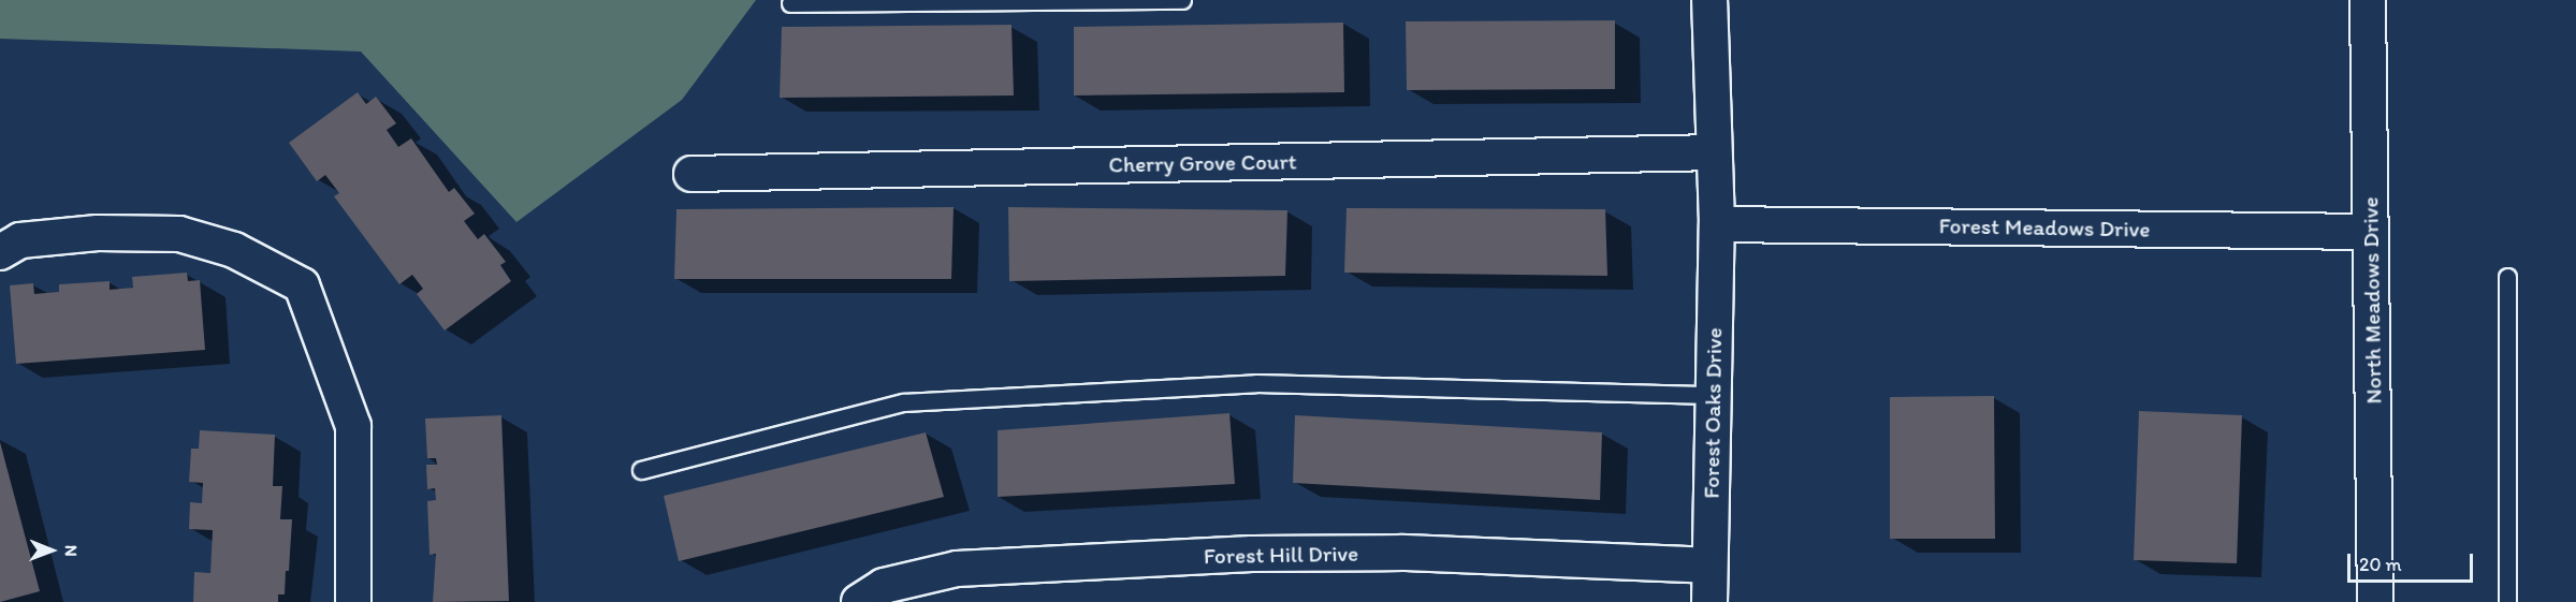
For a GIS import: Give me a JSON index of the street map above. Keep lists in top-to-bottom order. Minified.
{"streets":{"street":["Cherry Grove Court","Forest Meadows Drive","North Meadows Drive","Forest Oaks Drive","Forest Hill Drive"]},"crossings":[["Cherry Grove Court","Forest Oaks Drive"],["Forest Meadows Drive","North Meadows Drive"],["Forest Meadows Drive","Forest Oaks Drive"],["Forest Oaks Drive","Forest Hill Drive"]],"scale_bar":"20 m","north":"right"}
